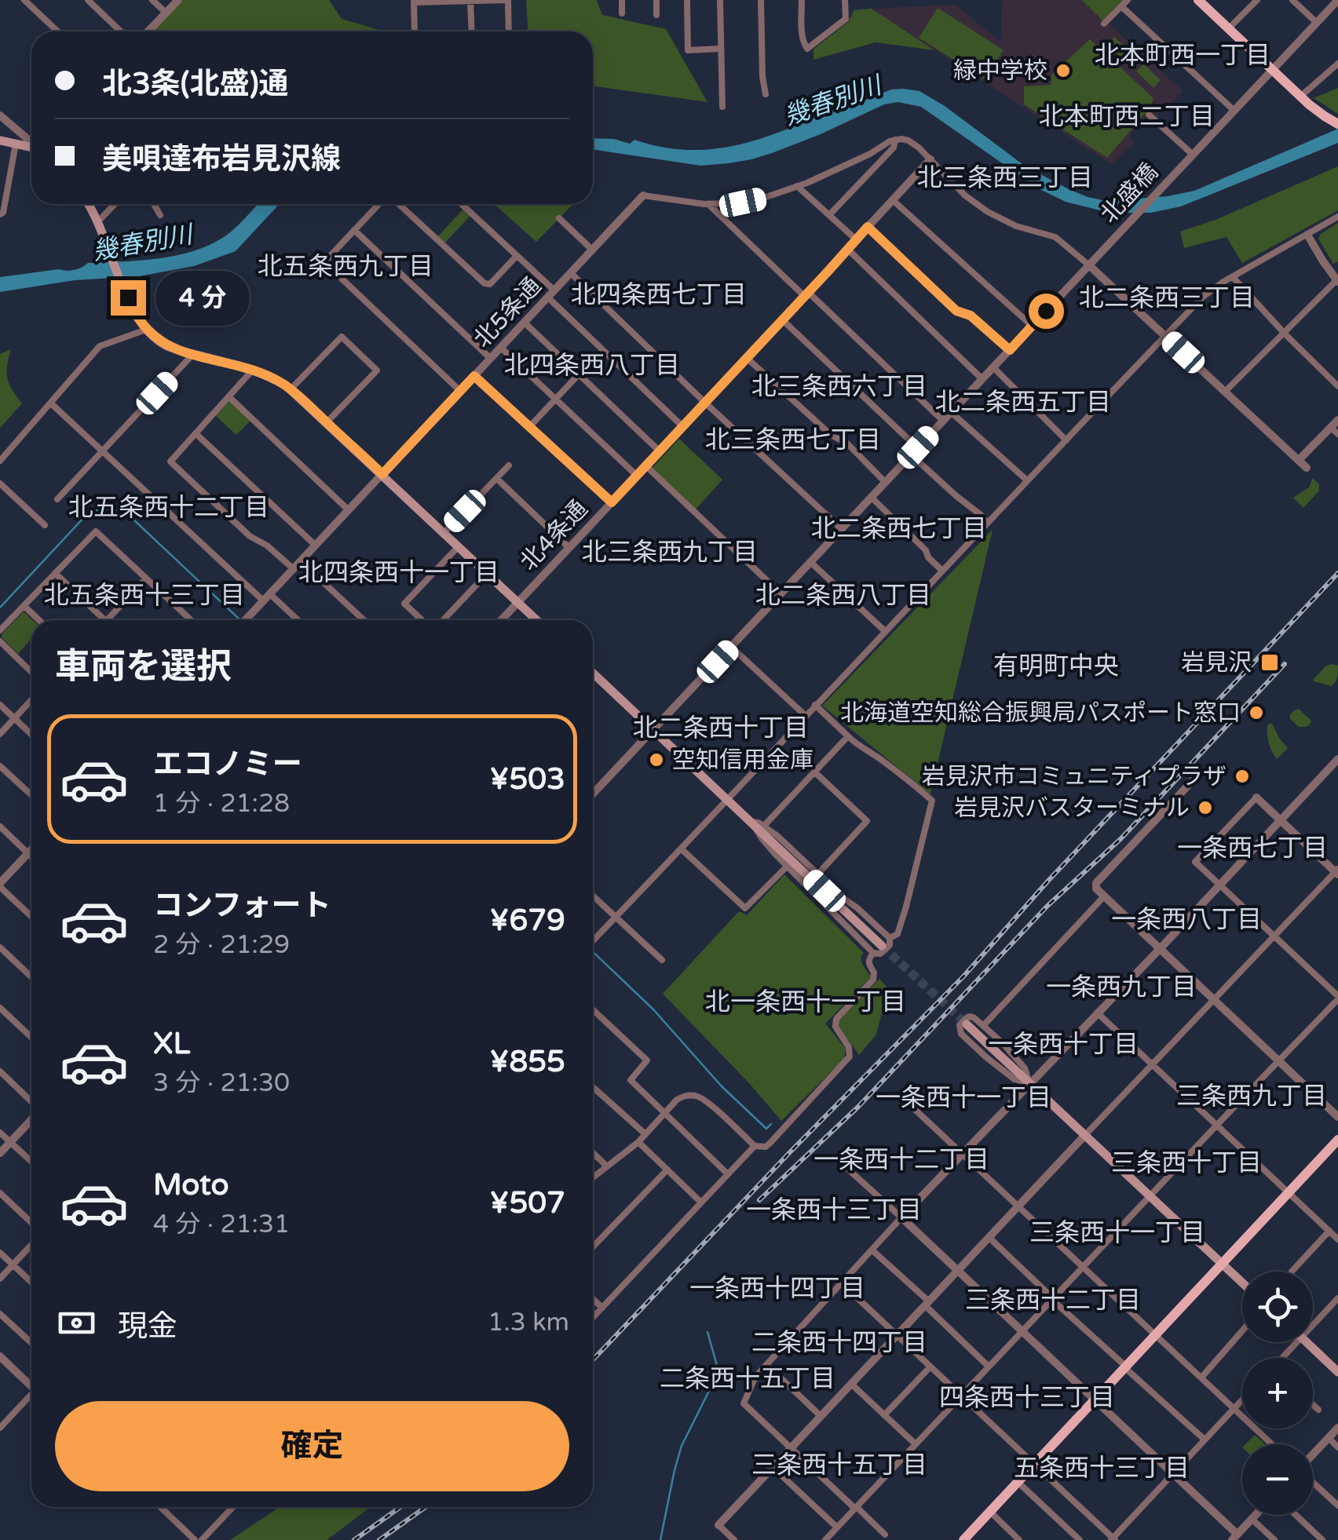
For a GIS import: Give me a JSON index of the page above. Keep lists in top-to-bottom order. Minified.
{"streets":{"street":["北盛橋","北5条通","北4条通"]},"districts":["北本町西一丁目","北本町西二丁目","北三条西三丁目","北五条西九丁目","北四条西七丁目","北二条西三丁目","北四条西八丁目","北三条西六丁目","北二条西五丁目","北三条西七丁目","北五条西十二丁目","北二条西七丁目","北三条西九丁目","北四条西十一丁目","北五条西十三丁目","北二条西八丁目","有明町中央","北二条西十丁目","一条西七丁目","一条西八丁目","一条西九丁目","北一条西十一丁目","一条西十丁目","三条西九丁目","一条西十一丁目","一条西十二丁目","三条西十丁目","一条西十三丁目","三条西十一丁目","一条西十四丁目","三条西十二丁目","二条西十四丁目","二条西十五丁目","四条西十三丁目","三条西十五丁目","五条西十三丁目"],"water":["幾春別川"],"places":{"other":["緑中学校","北海道空知総合振興局パスポート窓口","空知信用金庫","岩見沢市コミュニティプラザ","岩見沢バスターミナル"],"transit":["岩見沢"]},"page":{"banner":["北3条(北盛)通","美唄達布岩見沢線"],"bubble":"4 分","heading":"車両を選択","list":[{"name":"エコノミー","note":"1 分 · 21:28","value":"¥503"},{"name":"コンフォート","note":"2 分 · 21:29","value":"¥679"},{"name":"XL","note":"3 分 · 21:30","value":"¥855"},{"name":"Moto","note":"4 分 · 21:31","value":"¥507"}],"map_buttons":["+","−"],"pay":["現金","1.3 km"],"buttons":"確定"}}
